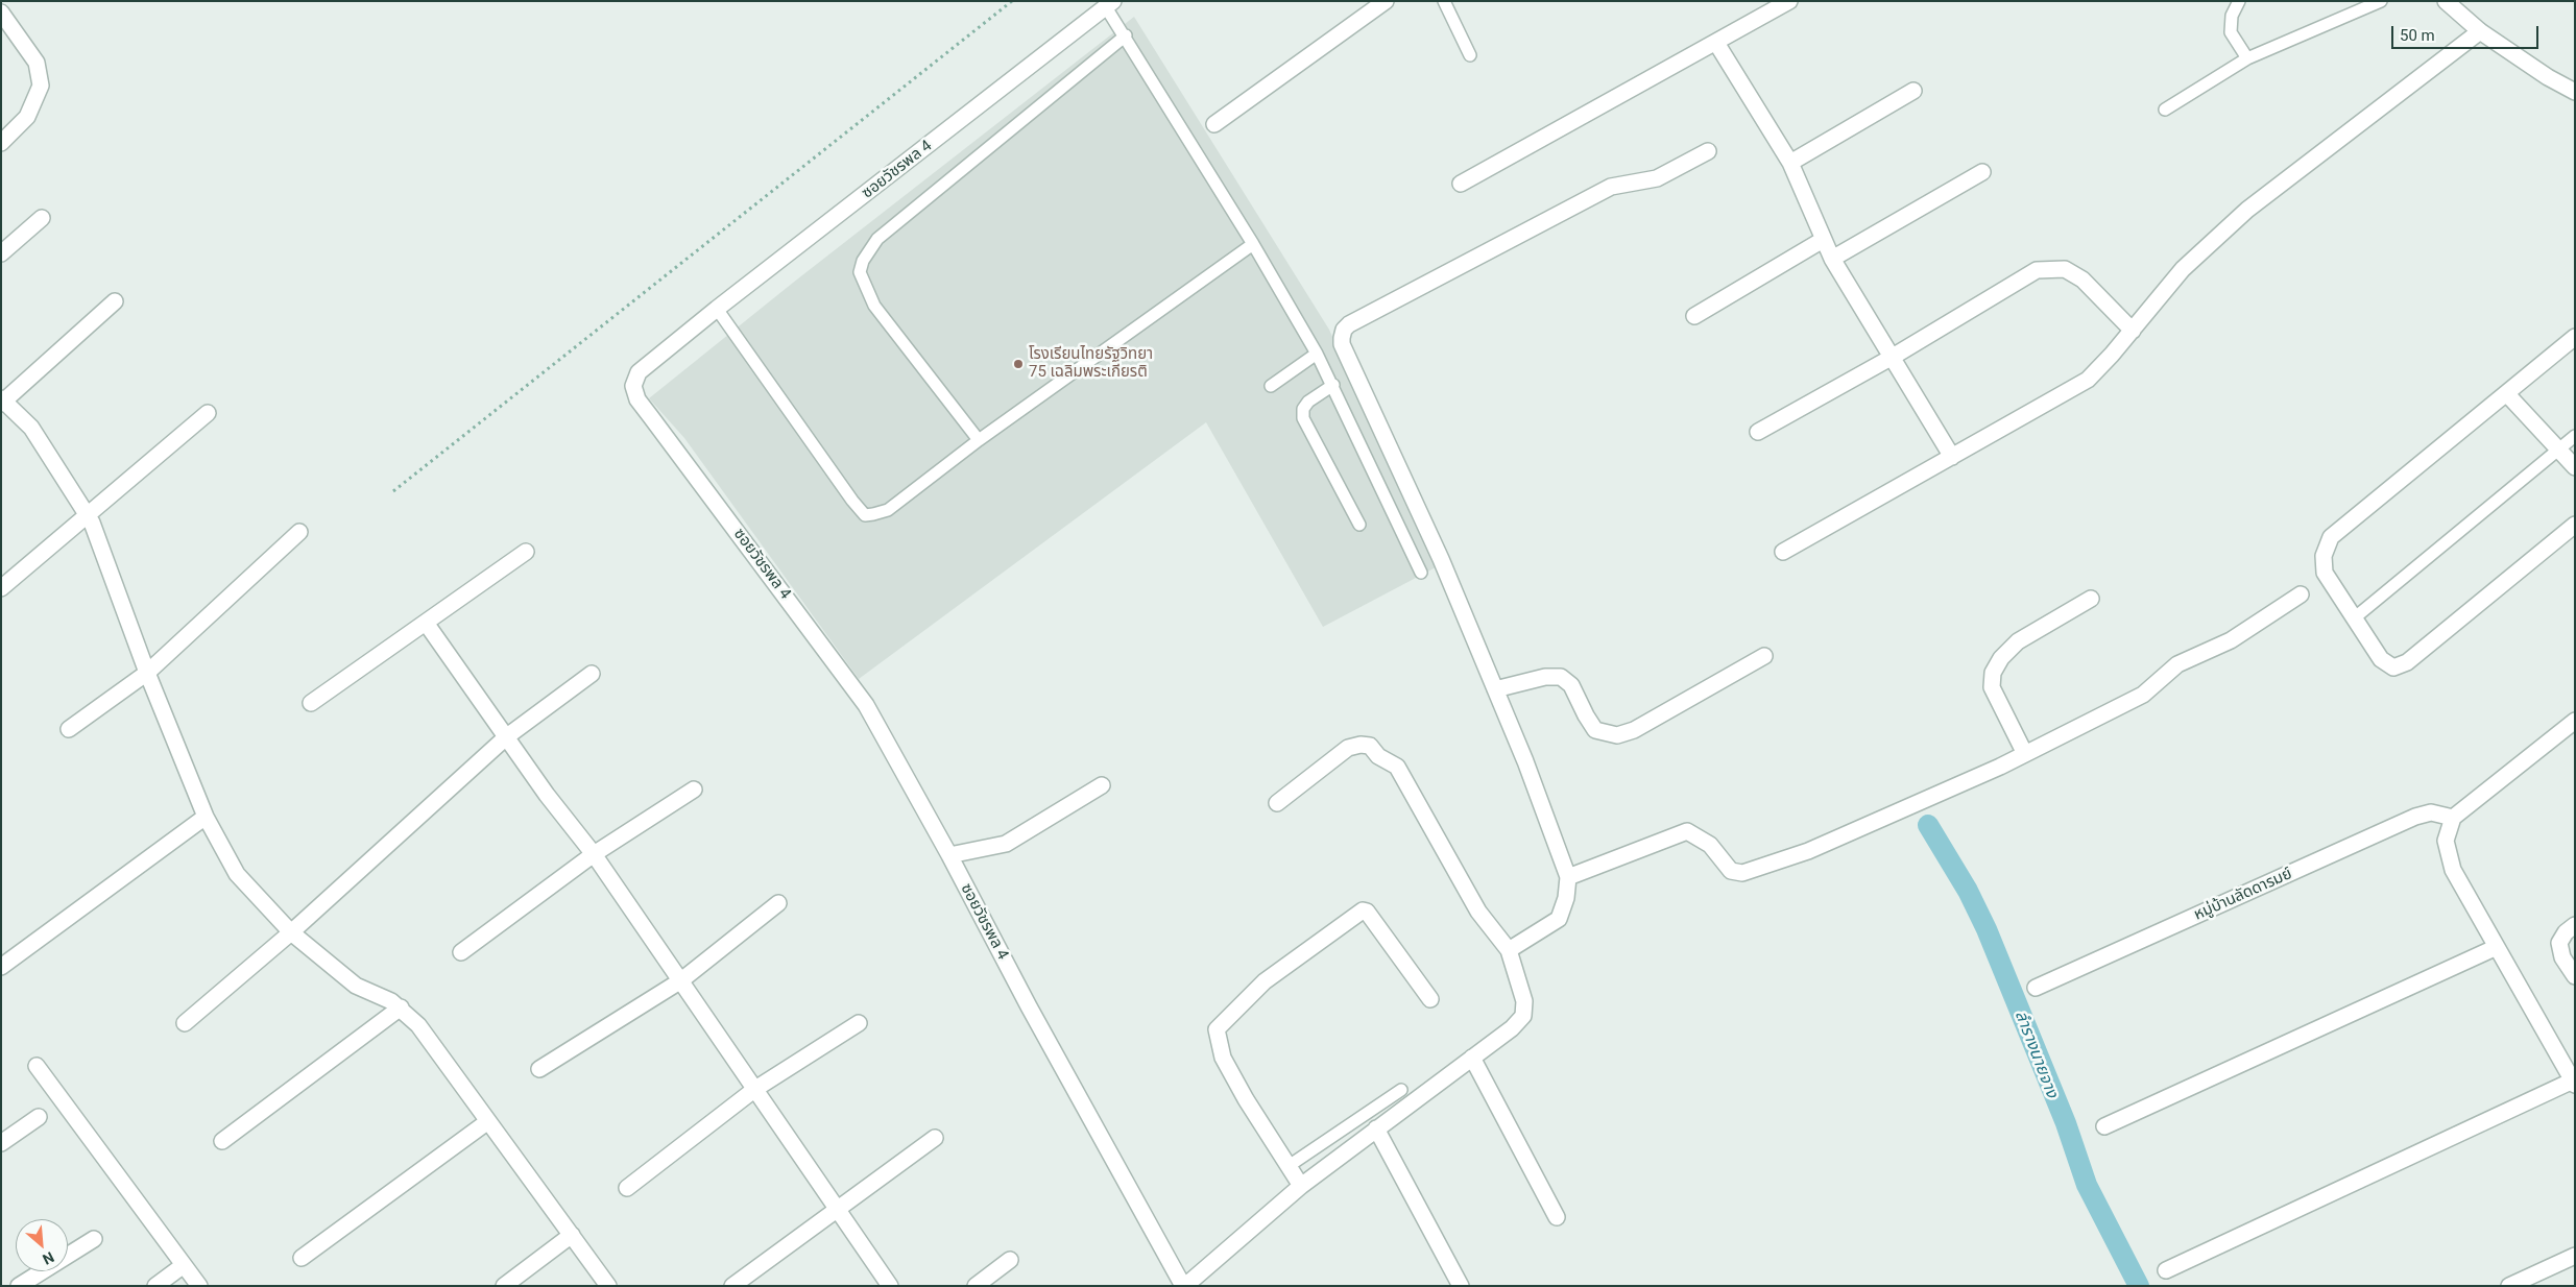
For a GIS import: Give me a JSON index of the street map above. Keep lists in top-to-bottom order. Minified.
{"streets":{"street":["ซอยวัชรพล 4","หมู่บ้านลัดดารมย์"]},"water":["ลำรางนายจาง"],"places":["โรงเรียนไทยรัฐวิทยา 75 เฉลิมพระเกียรติ"],"scale_bar":"50 m","north":"bottom right"}
